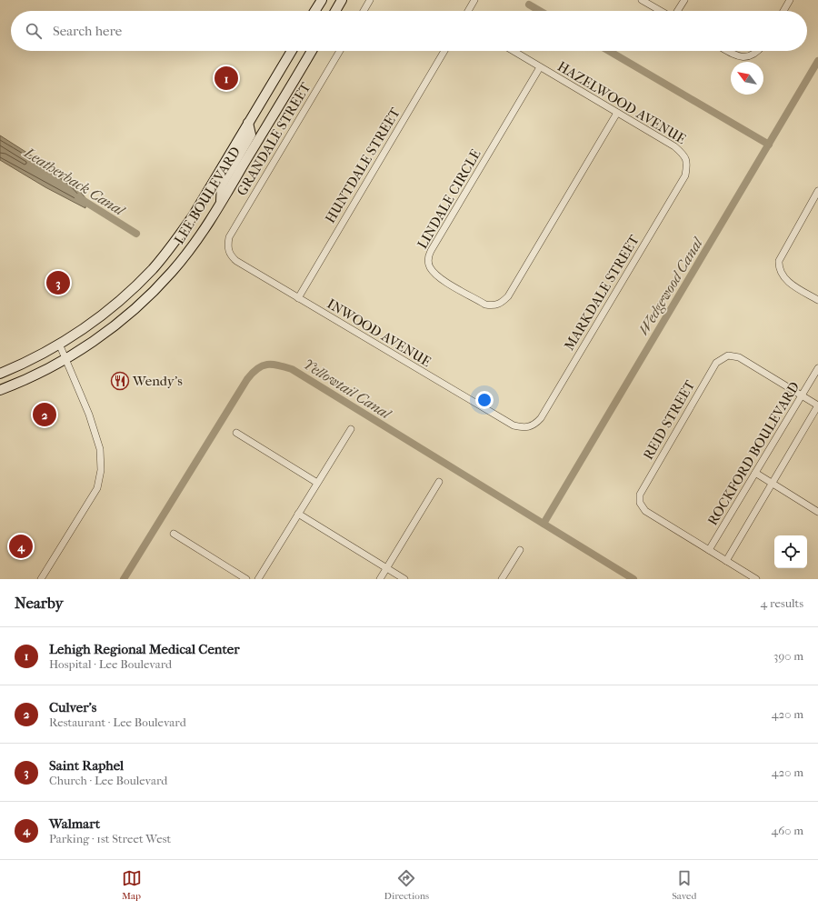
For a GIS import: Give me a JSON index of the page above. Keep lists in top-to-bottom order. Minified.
{"streets":{"main road":["LEE BOULEVARD"],"street":["HAZELWOOD AVENUE","GRANDALE STREET","HUNTDALE STREET","LINDALE CIRCLE","MARKDALE STREET","INWOOD AVENUE","REID STREET","ROCKFORD BOULEVARD"]},"crossings":[["HAZELWOOD AVENUE","LINDALE CIRCLE"],["HAZELWOOD AVENUE","MARKDALE STREET"],["GRANDALE STREET","INWOOD AVENUE"],["HUNTDALE STREET","INWOOD AVENUE"],["MARKDALE STREET","INWOOD AVENUE"],["REID STREET","ROCKFORD BOULEVARD"]],"water":["Leatherback Canal","Wedgewood Canal","Yellowtail Canal"],"places":{"restaurant":["Wendy's"]},"north":"top left","page":{"search":"Search here","pins":["1","3","2","4"],"heading":["Nearby","4 results"],"list":[{"mark":"1","name":"Lehigh Regional Medical Center","note":"Hospital · Lee Boulevard","value":"390 m"},{"mark":"2","name":"Culver's","note":"Restaurant · Lee Boulevard","value":"420 m"},{"mark":"3","name":"Saint Raphel","note":"Church · Lee Boulevard","value":"420 m"},{"mark":"4","name":"Walmart","note":"Parking · 1st Street West","value":"460 m"}],"nav":["Map","Directions","Saved"]}}
